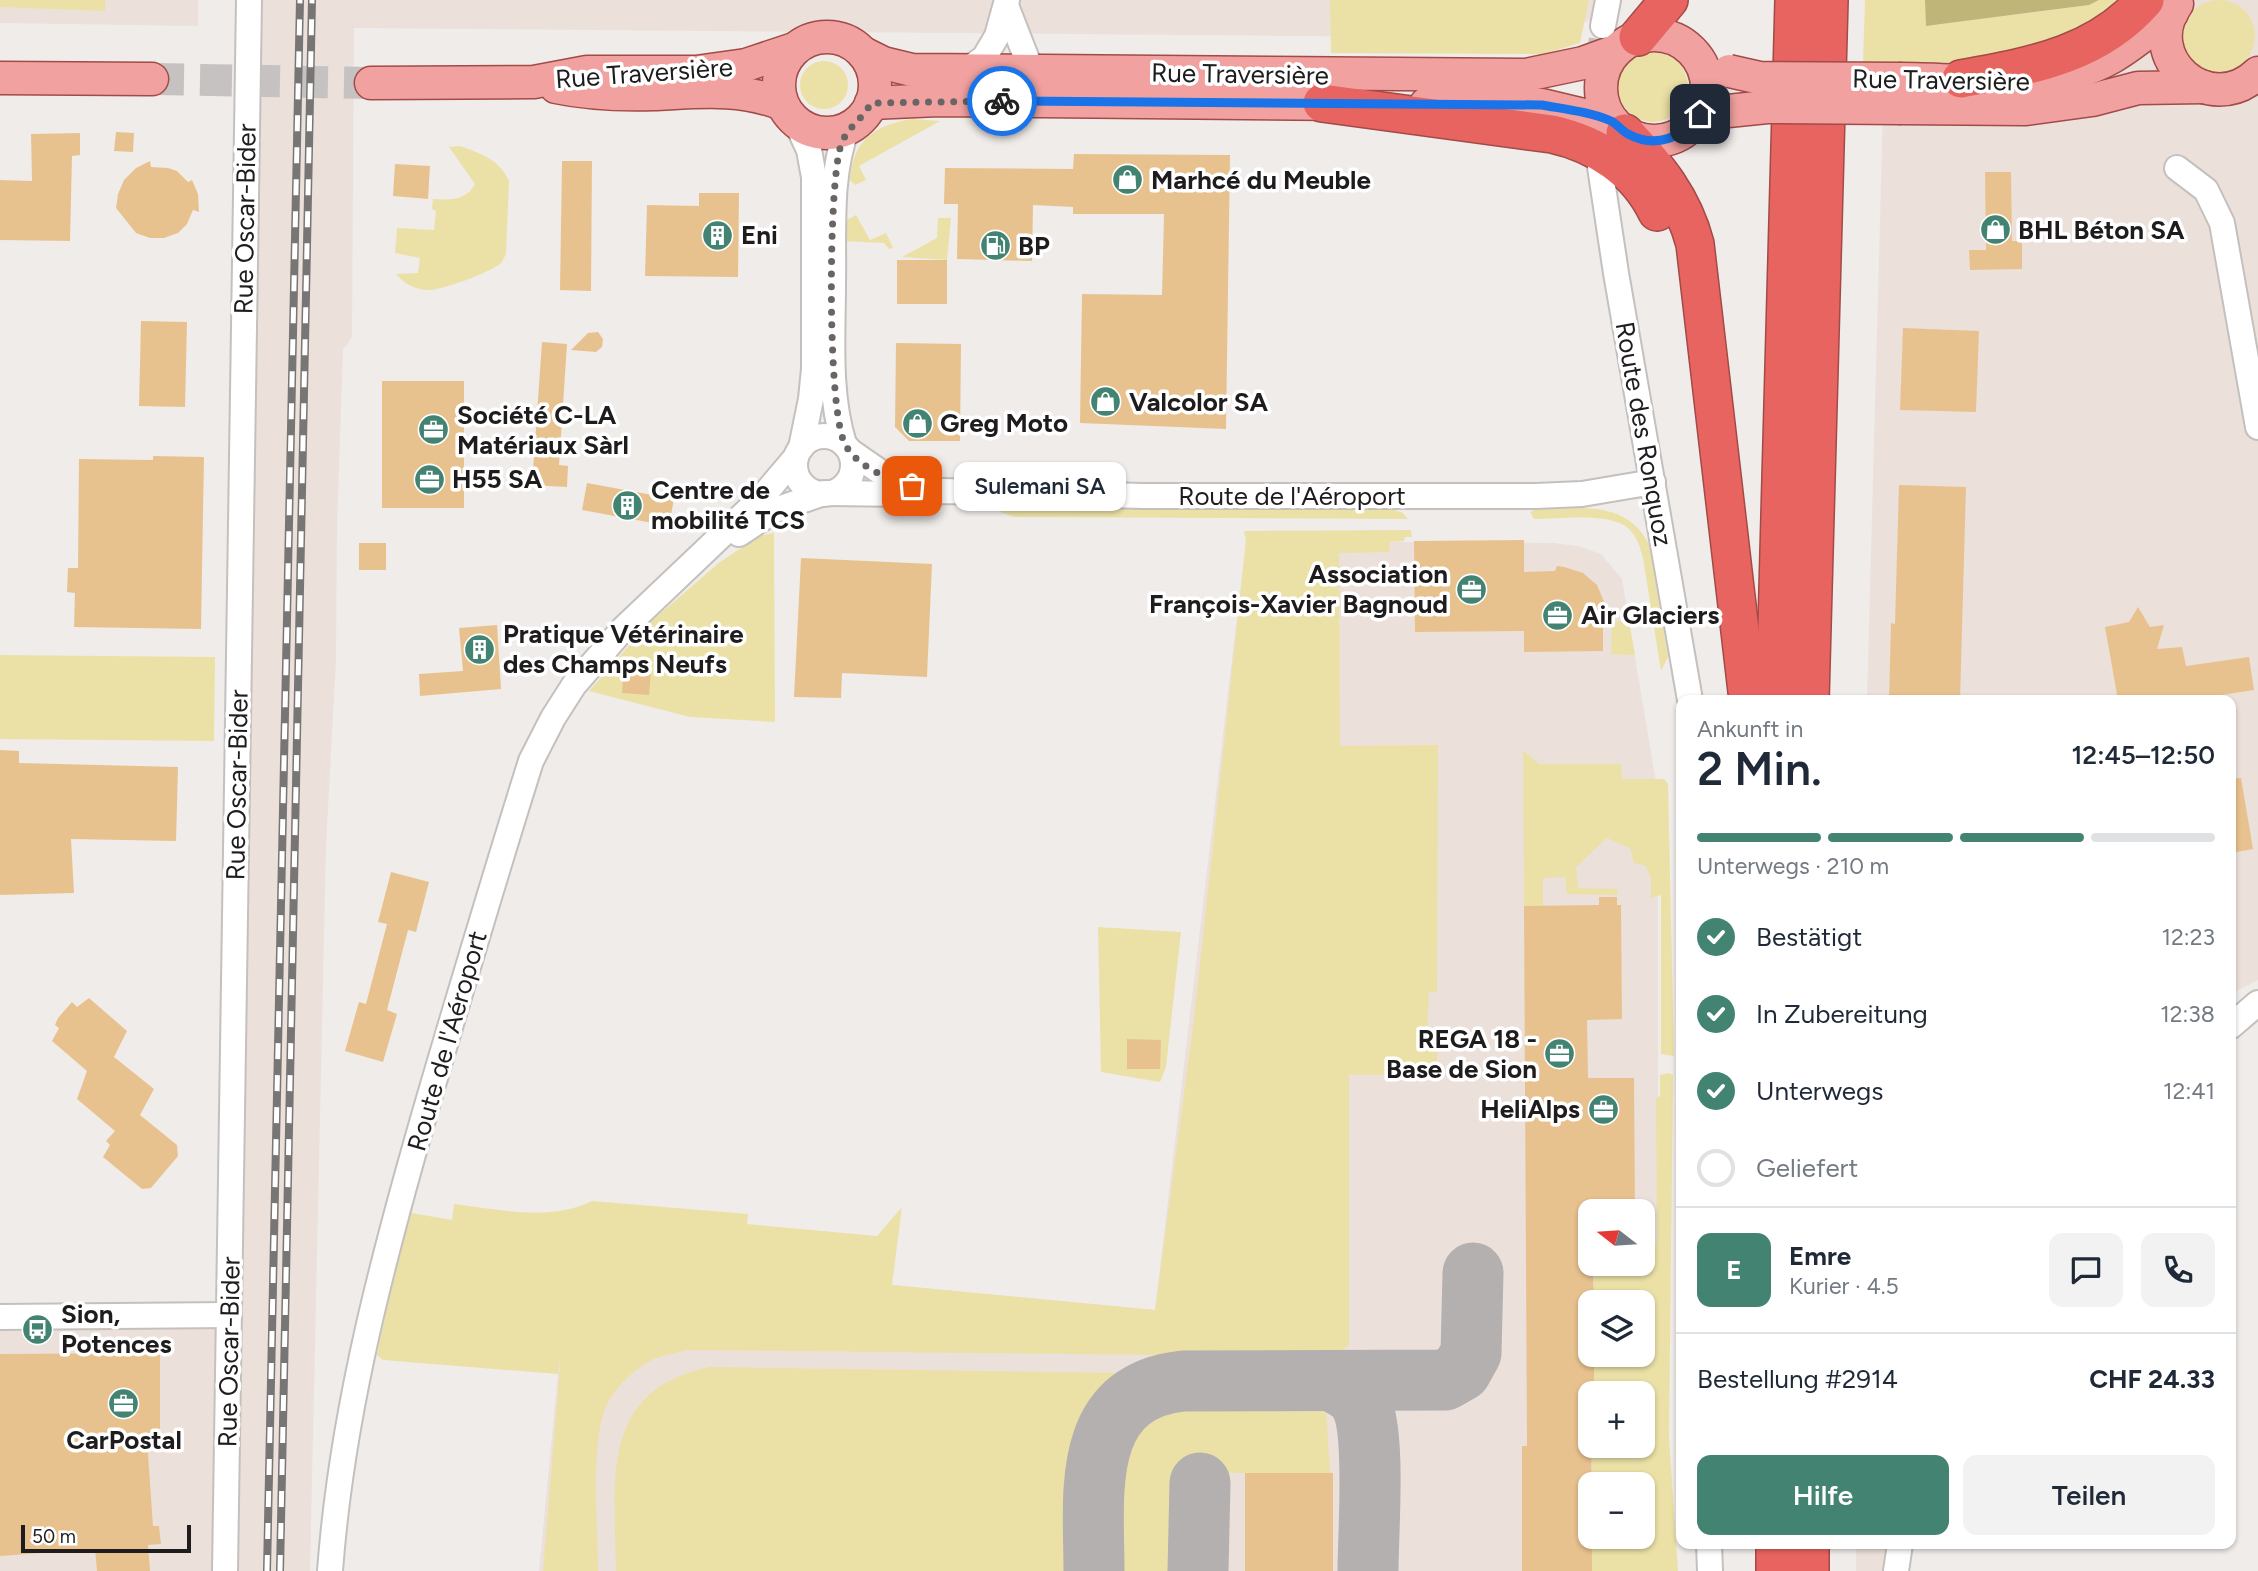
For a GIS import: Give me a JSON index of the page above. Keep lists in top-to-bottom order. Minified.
{"streets":{"main road":["Rue Traversière"],"street":["Rue Oscar-Bider","Route des Ronquoz","Route de l'Aéroport"]},"crossings":[["Rue Traversière","Route de l'Aéroport"],["Route des Ronquoz","Route de l'Aéroport"]],"places":{"shop":["Marhcé du Meuble","BHL Béton SA","Valcolor SA","Greg Moto"],"building":["Eni","Centre de mobilité TCS","Pratique Vétérinaire des Champs Neufs"],"fuel station":["BP"],"office":["Société C-LA Matériaux Sàrl","H55 SA","Association François-Xavier Bagnoud","Air Glaciers","REGA 18 - Base de Sion","HeliAlps","CarPostal"],"other":["Sulemani SA"],"bus stop":["Sion, Potences"]},"scale_bar":"50 m","north":"left","page":{"bubble":"Sulemani SA","heading":["2 Min.","Ankunft in","12:45–12:50"],"panel":["Emre","Kurier · 4.5","Bestellung #2914","CHF 24.33"],"bar":"Unterwegs · 210 m","list":[["Bestätigt","12:23"],["In Zubereitung","12:38"],["Unterwegs","12:41"],"Geliefert"],"map_buttons":["+","−"],"round":"E","buttons":["Hilfe","Teilen"],"scale":"50 m"}}
